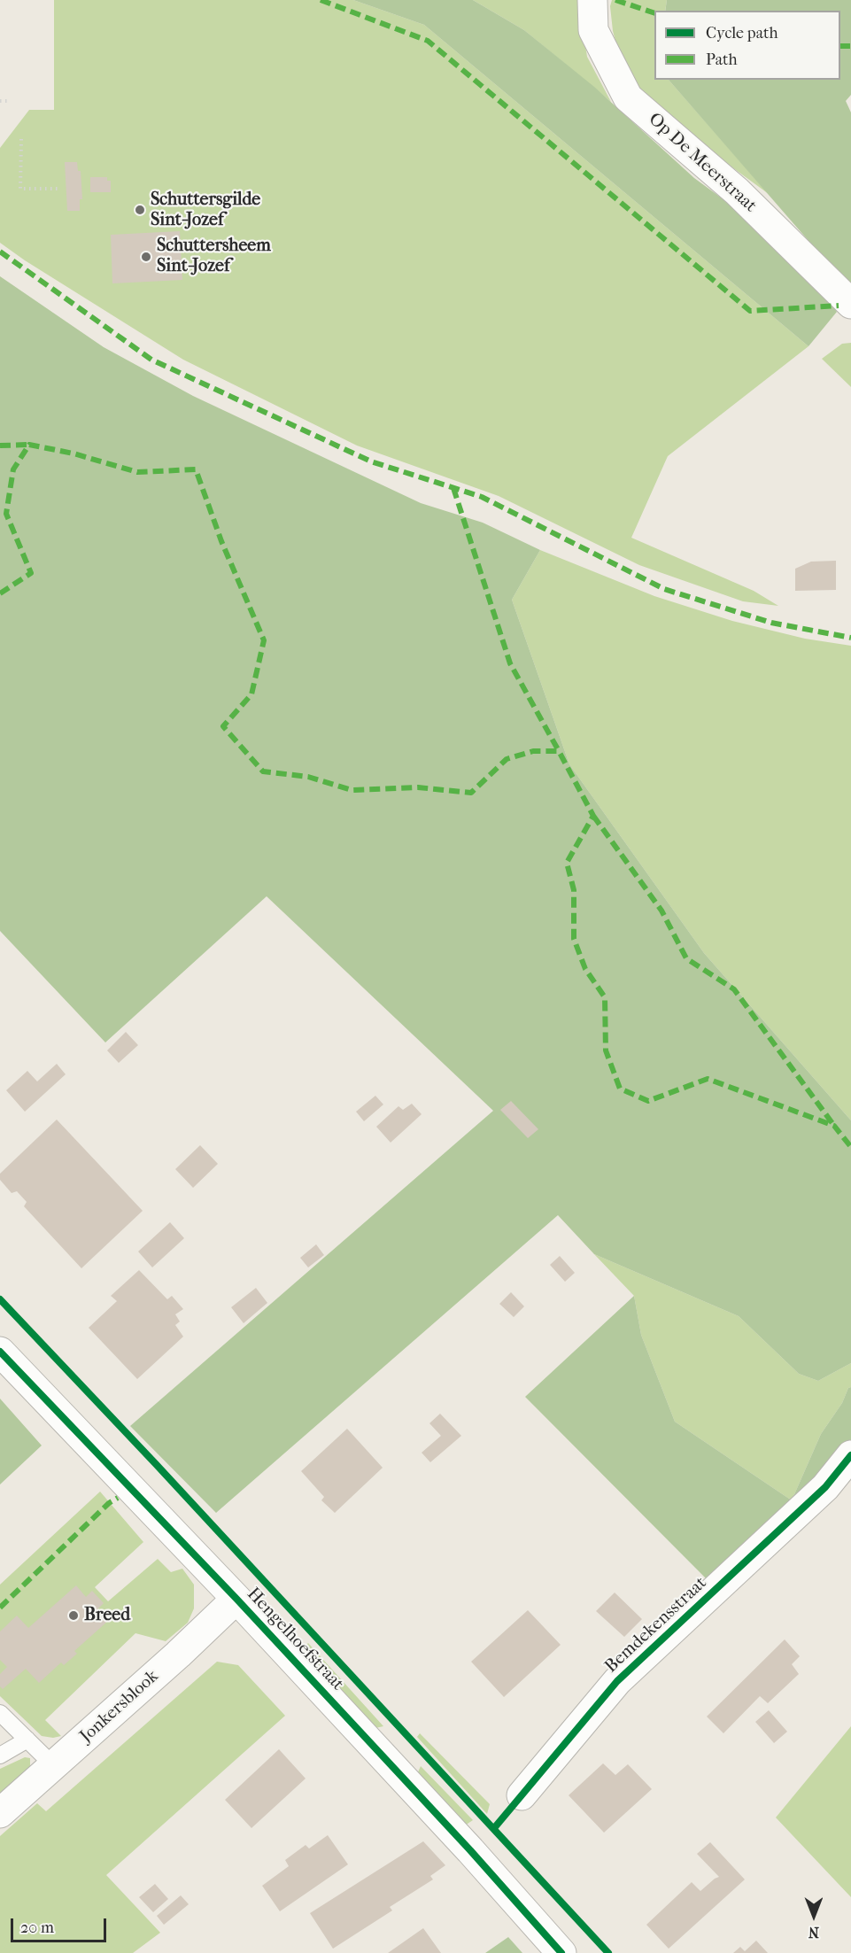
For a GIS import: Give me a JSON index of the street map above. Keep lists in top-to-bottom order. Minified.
{"streets":{"street":["Op De Meerstraat","Bemdekensstraat","Hengelhoefstraat","Jonkersblook"]},"crossings":[["Hengelhoefstraat","Jonkersblook"]],"places":["Schuttersgilde Sint-Jozef","Schuttersheem Sint-Jozef","Breed"],"legend":["Cycle path","Path"],"scale_bar":"20 m","north":"bottom"}
